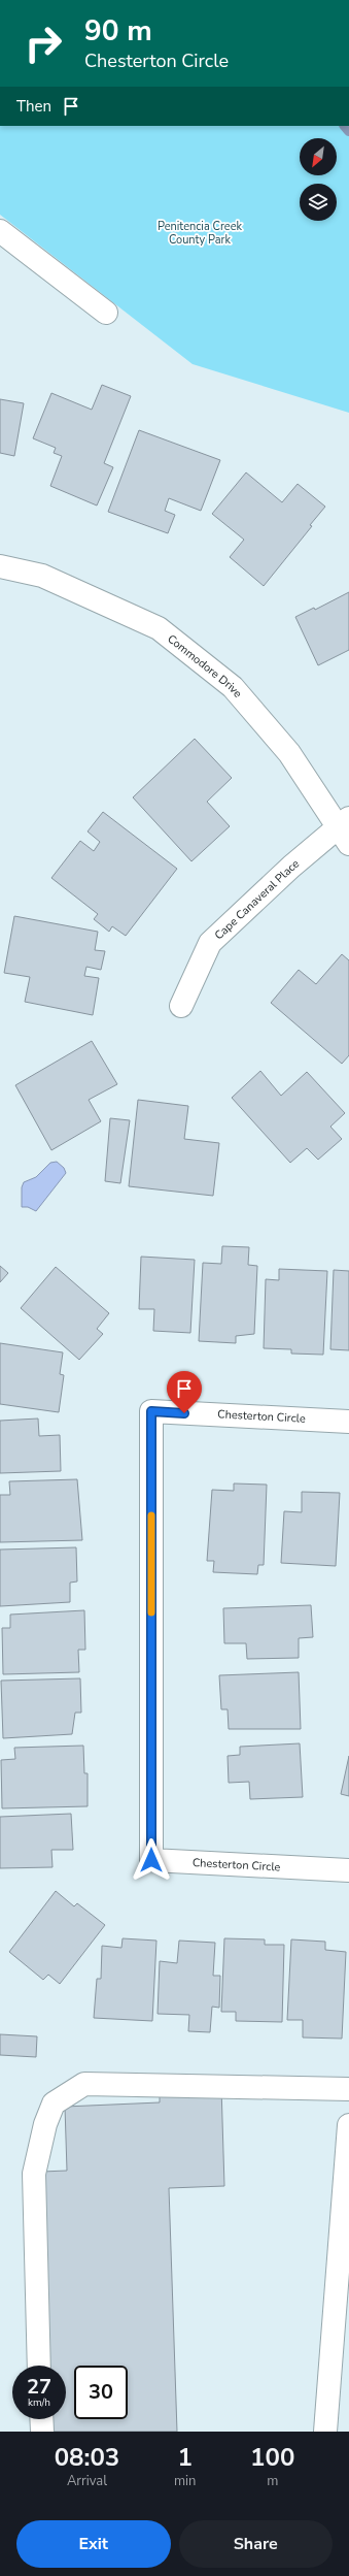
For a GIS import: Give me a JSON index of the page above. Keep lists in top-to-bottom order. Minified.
{"streets":{"street":["Commodore Drive","Cape Canaveral Place","Chesterton Circle"]},"crossings":[["Commodore Drive","Cape Canaveral Place"]],"parks":["Penitencia Creek County Park"],"north":"bottom left","page":{"turn":["90 m","Chesterton Circle"],"then":"Then","speed":"27 km/h","limit":"30","eta":["08:03","Arrival","1","min","100","m"],"buttons":["Exit","Share"]}}
